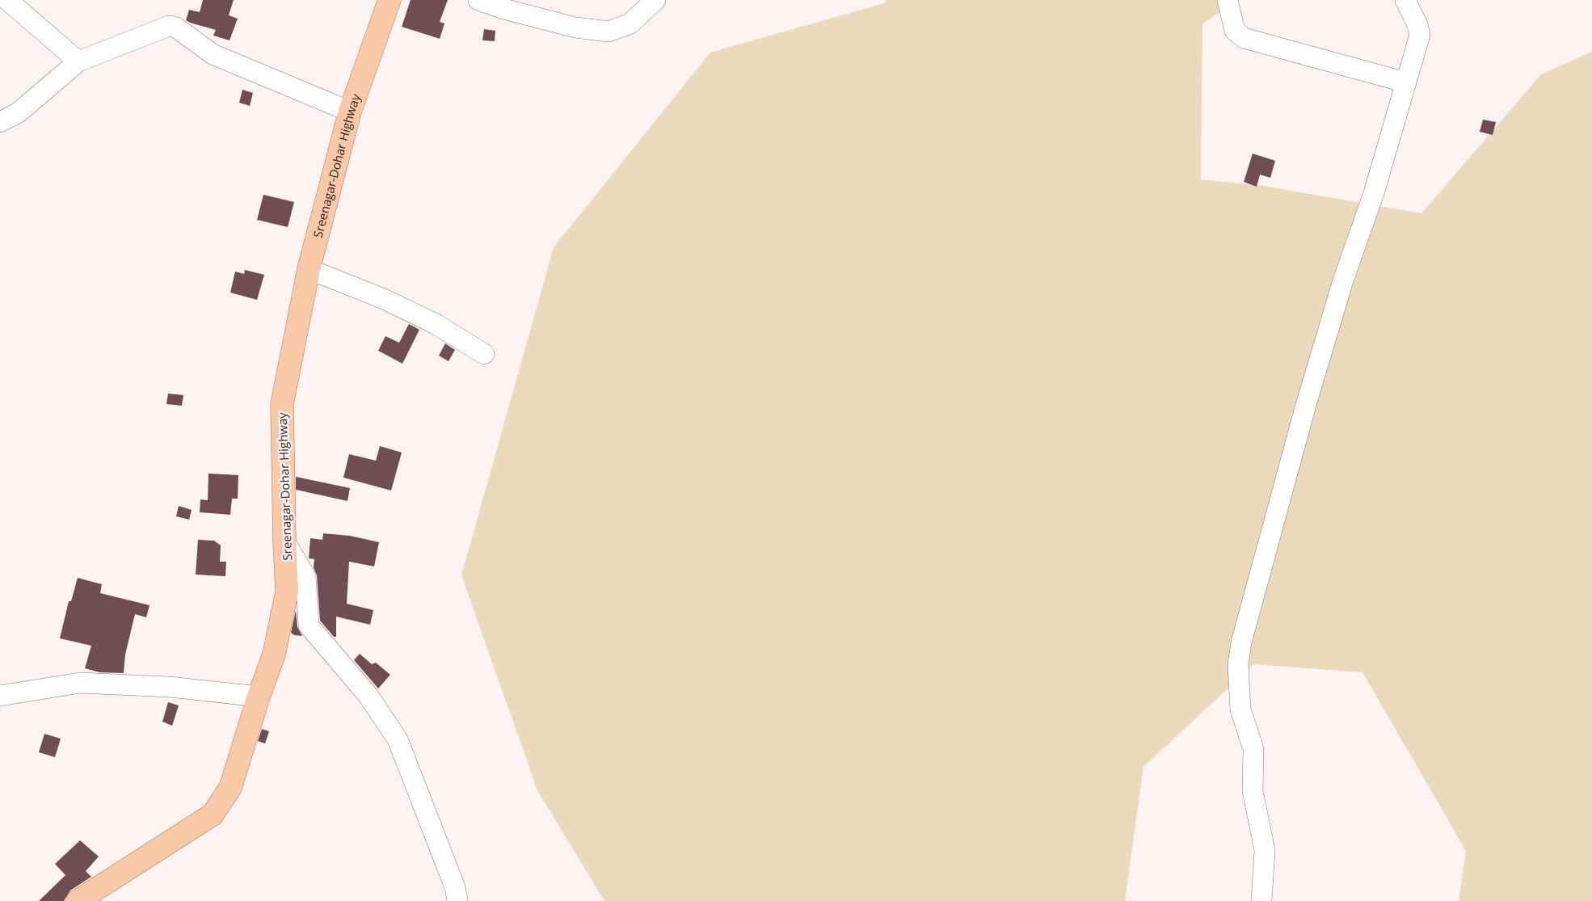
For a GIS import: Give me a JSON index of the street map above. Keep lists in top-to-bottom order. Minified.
{"streets":{"main road":["Sreenagar-Dohar Highway"]}}
